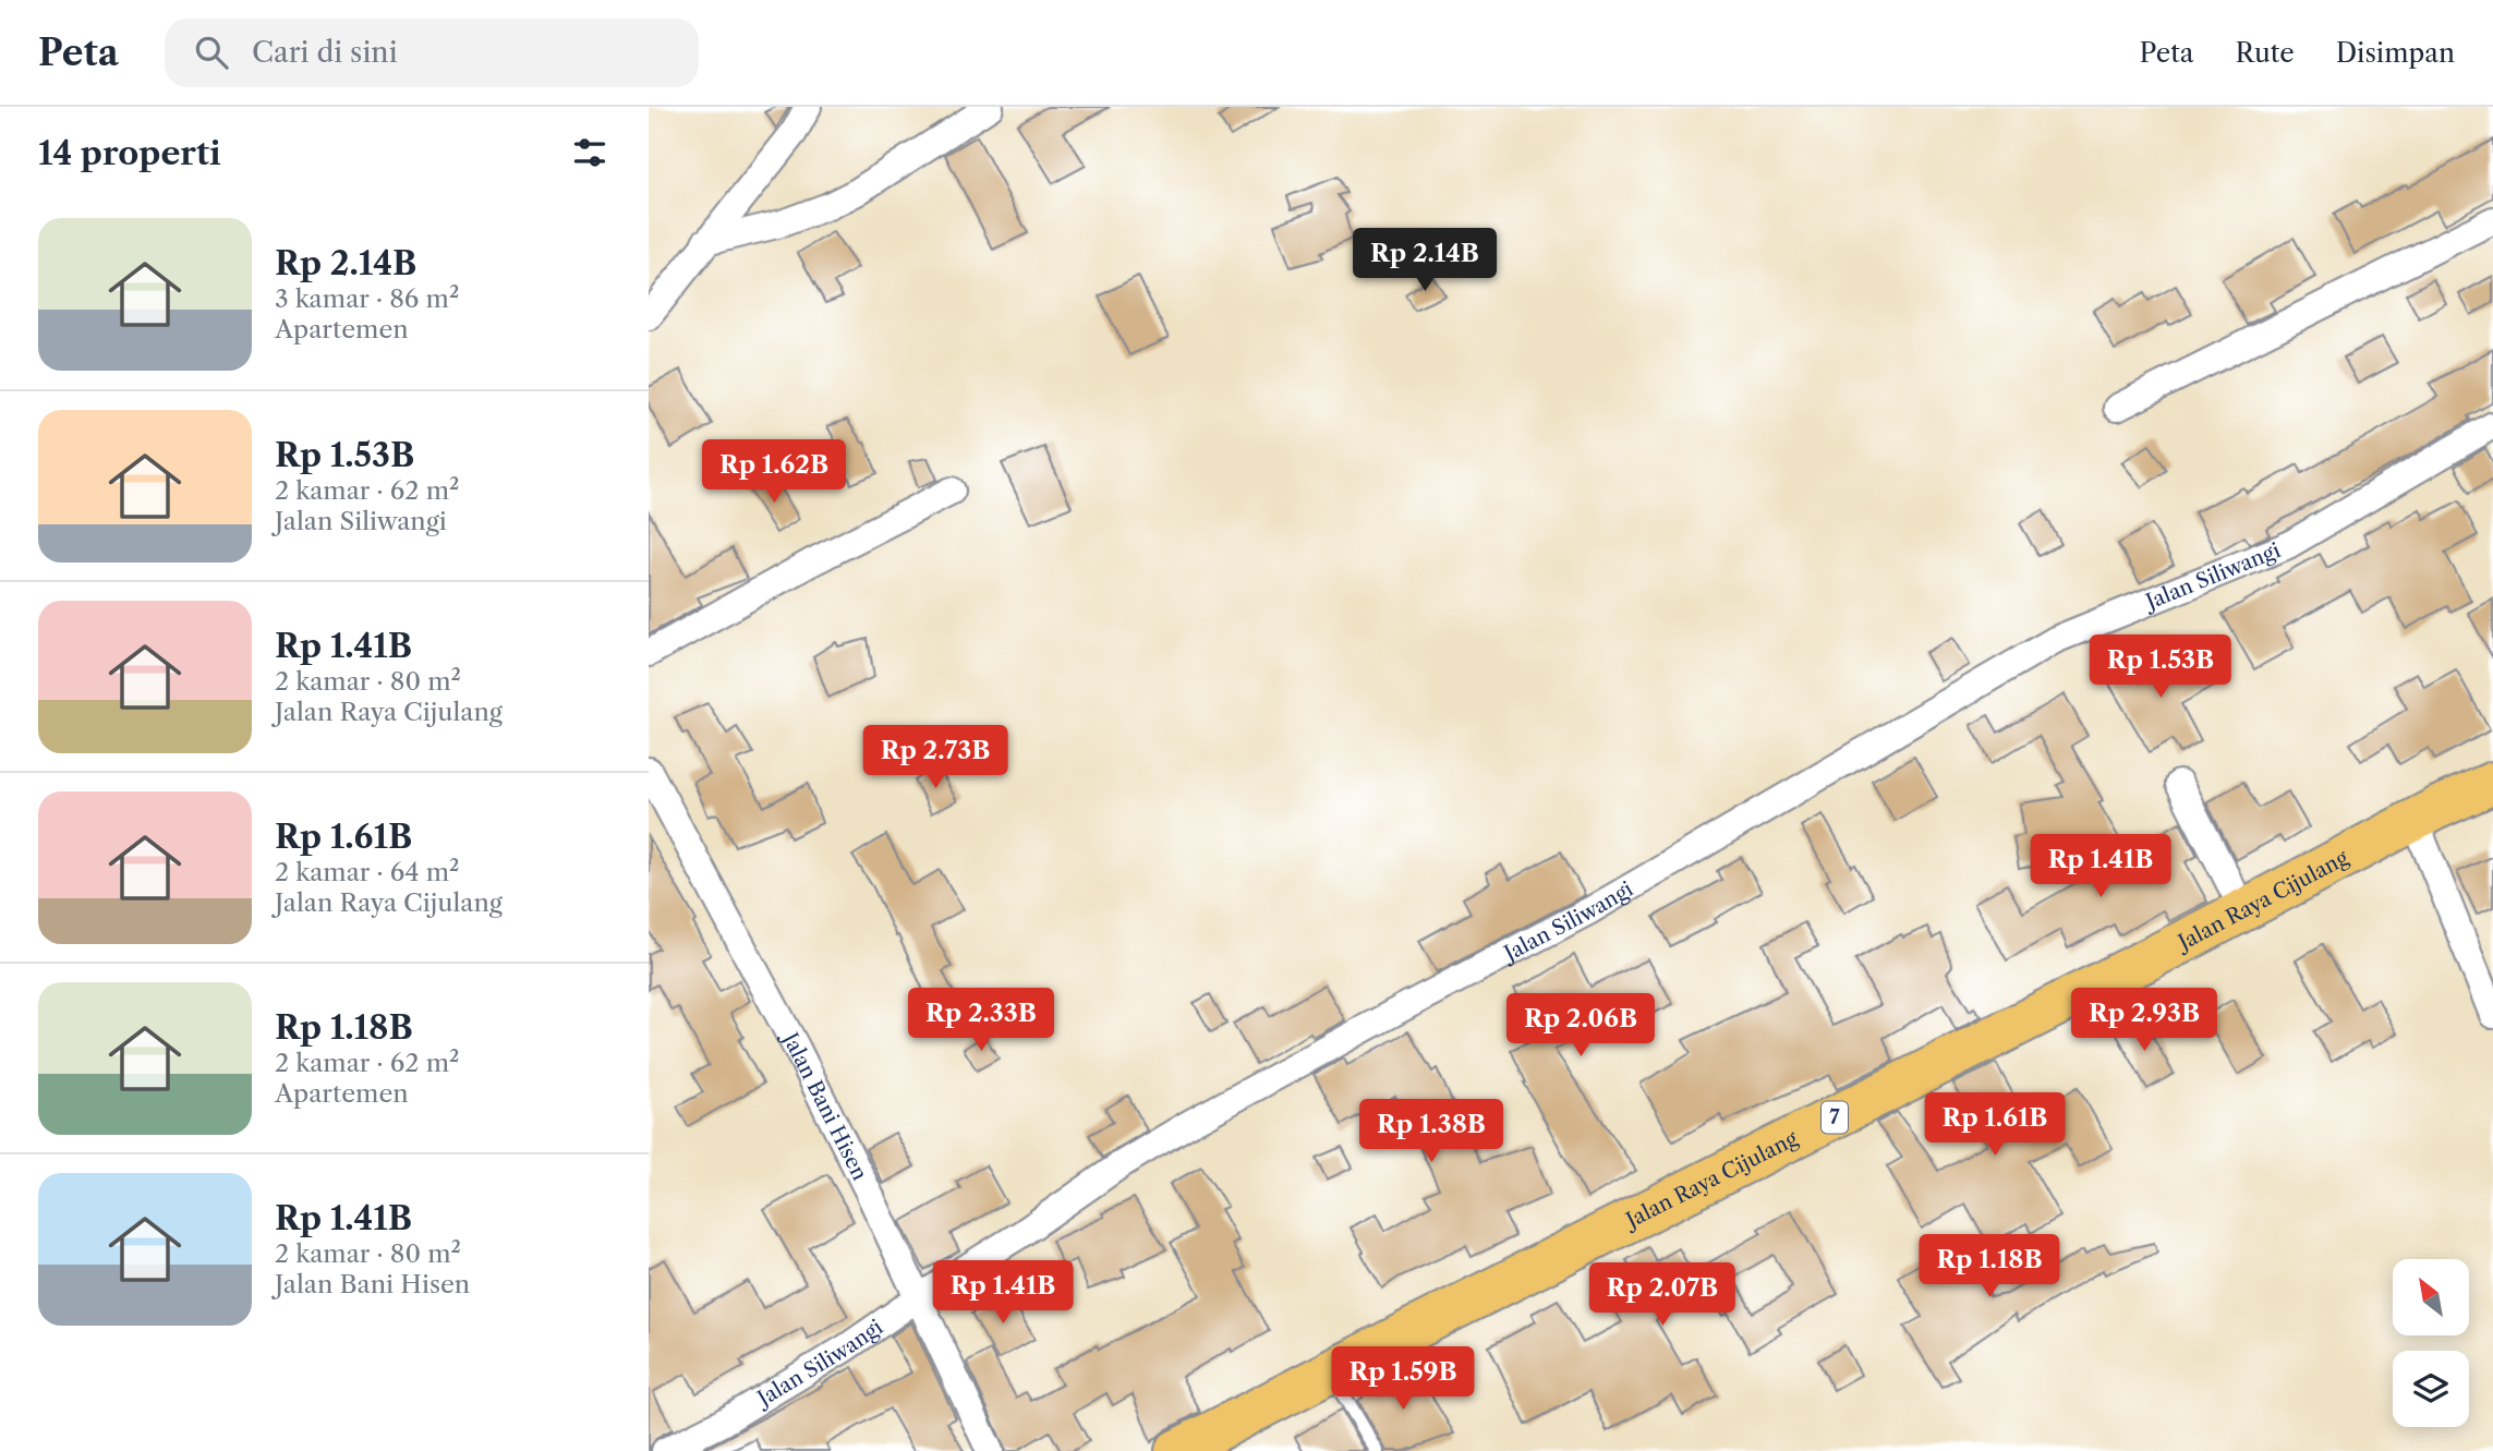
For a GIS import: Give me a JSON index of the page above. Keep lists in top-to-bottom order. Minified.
{"streets":{"highway":["Jalan Raya Cijulang","7"],"street":["Jalan Siliwangi","Jalan Bani Hisen"]},"crossings":[["Jalan Siliwangi","Jalan Bani Hisen"]],"north":"top left","page":{"header":"Peta","search":"Cari di sini","nav":["Peta","Rute","Disimpan"],"heading":"14 properti","list":[{"name":"Rp 2.14B","note":"3 kamar · 86 m² · Apartemen"},{"name":"Rp 1.53B","note":"2 kamar · 62 m² · Jalan Siliwangi"},{"name":"Rp 1.41B","note":"2 kamar · 80 m² · Jalan Raya Cijulang"},{"name":"Rp 1.61B","note":"2 kamar · 64 m² · Jalan Raya Cijulang"},{"name":"Rp 1.18B","note":"2 kamar · 62 m² · Apartemen"},{"name":"Rp 1.41B","note":"2 kamar · 80 m² · Jalan Bani Hisen"}],"price":["Rp 2.14B","Rp 1.62B","Rp 1.53B","Rp 2.73B","Rp 1.41B","Rp 2.33B","Rp 2.93B","Rp 2.06B","Rp 1.61B","Rp 1.38B","Rp 1.18B","Rp 1.41B","Rp 2.07B","Rp 1.59B"]}}
